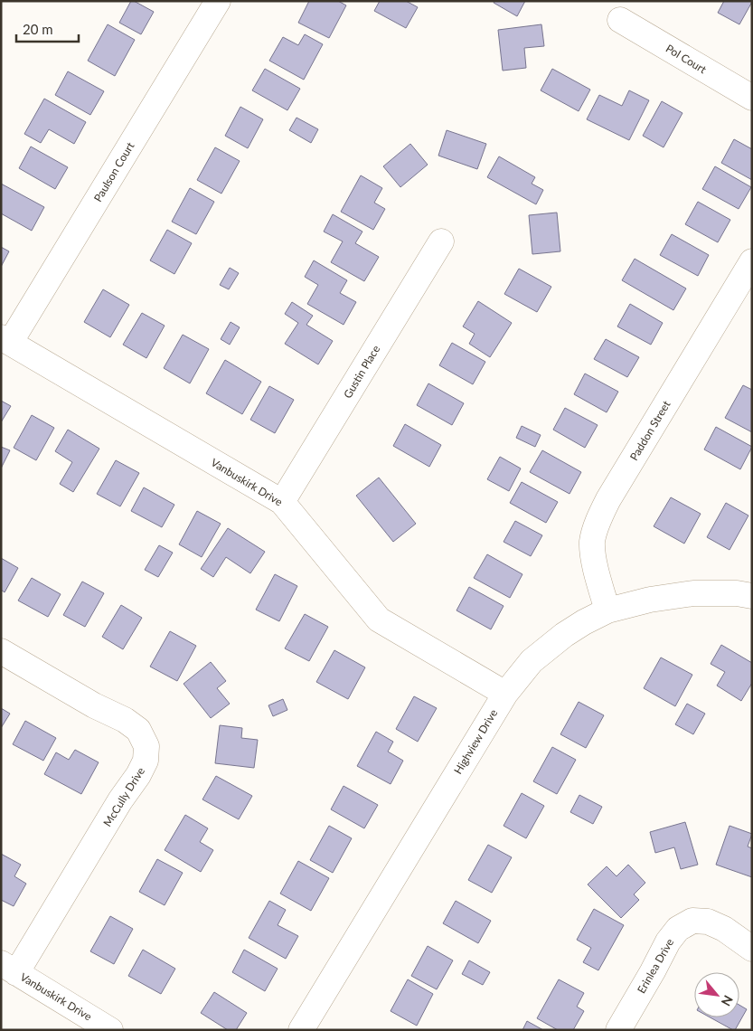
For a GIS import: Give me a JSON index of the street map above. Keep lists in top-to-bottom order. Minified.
{"streets":{"street":["Pol Court","Paulson Court","Gustin Place","Paddon Street","Vanbuskirk Drive","Highview Drive","McCully Drive","Erinlea Drive"]},"crossings":[["Paulson Court","Vanbuskirk Drive"],["Gustin Place","Vanbuskirk Drive"],["Paddon Street","Highview Drive"],["Vanbuskirk Drive","Highview Drive"],["Vanbuskirk Drive","McCully Drive"]],"scale_bar":"20 m","north":"bottom right"}
